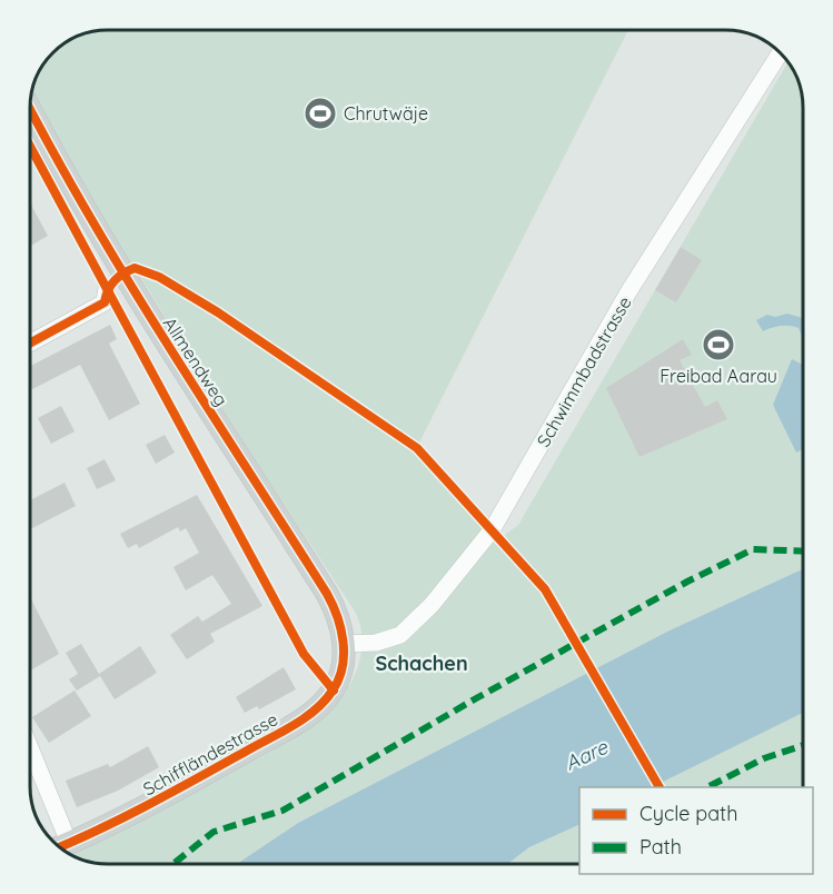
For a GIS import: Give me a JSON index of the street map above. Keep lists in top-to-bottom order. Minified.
{"streets":{"main road":["Allmendweg","Schiffländestrasse"],"street":["Schwimmbadstrasse"]},"crossings":[["Allmendweg","Schwimmbadstrasse"],["Allmendweg","Schiffländestrasse"],["Schwimmbadstrasse","Schiffländestrasse"]],"districts":["Schachen"],"water":["Aare"],"places":{"sports":["Chrutwäje","Freibad Aarau"]},"legend":["Cycle path","Path"]}
